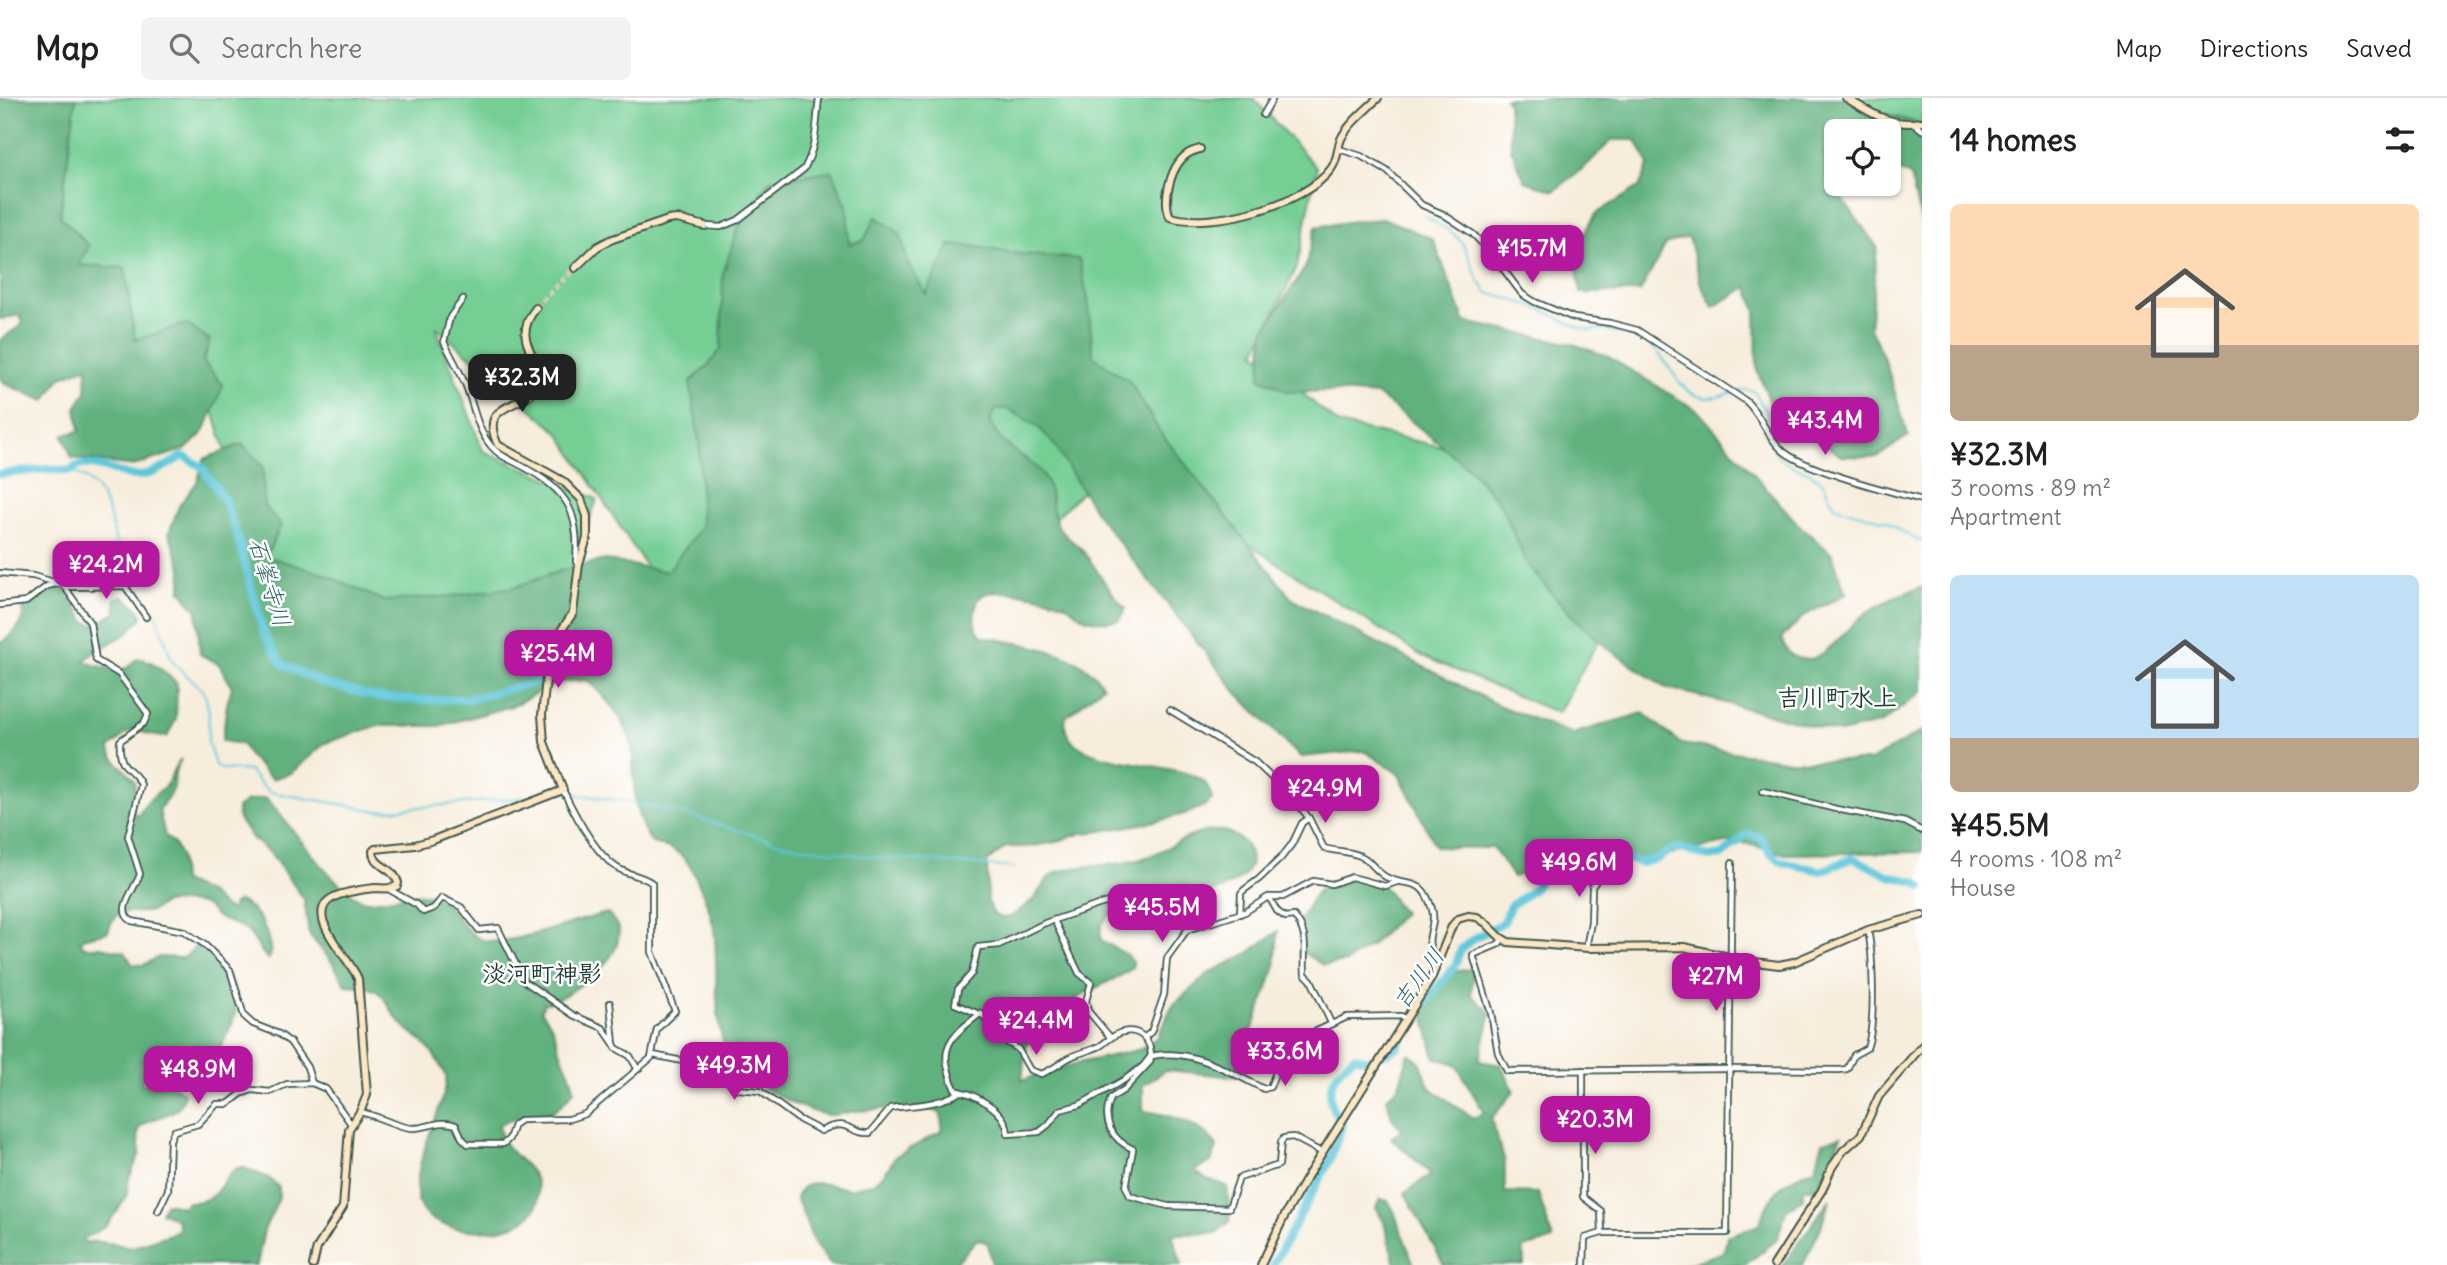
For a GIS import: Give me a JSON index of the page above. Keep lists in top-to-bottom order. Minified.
{"districts":["吉川町水上","淡河町神影"],"water":["石峯寺川","吉川川"],"page":{"header":"Map","search":"Search here","nav":["Map","Directions","Saved"],"heading":"14 homes","list":[{"name":"¥32.3M","note":"3 rooms · 89 m² · Apartment"},{"name":"¥45.5M","note":"4 rooms · 108 m² · House"}],"price":["¥15.7M","¥32.3M","¥43.4M","¥24.2M","¥25.4M","¥24.9M","¥49.6M","¥45.5M","¥27M","¥24.4M","¥33.6M","¥49.3M","¥48.9M","¥20.3M"]}}
